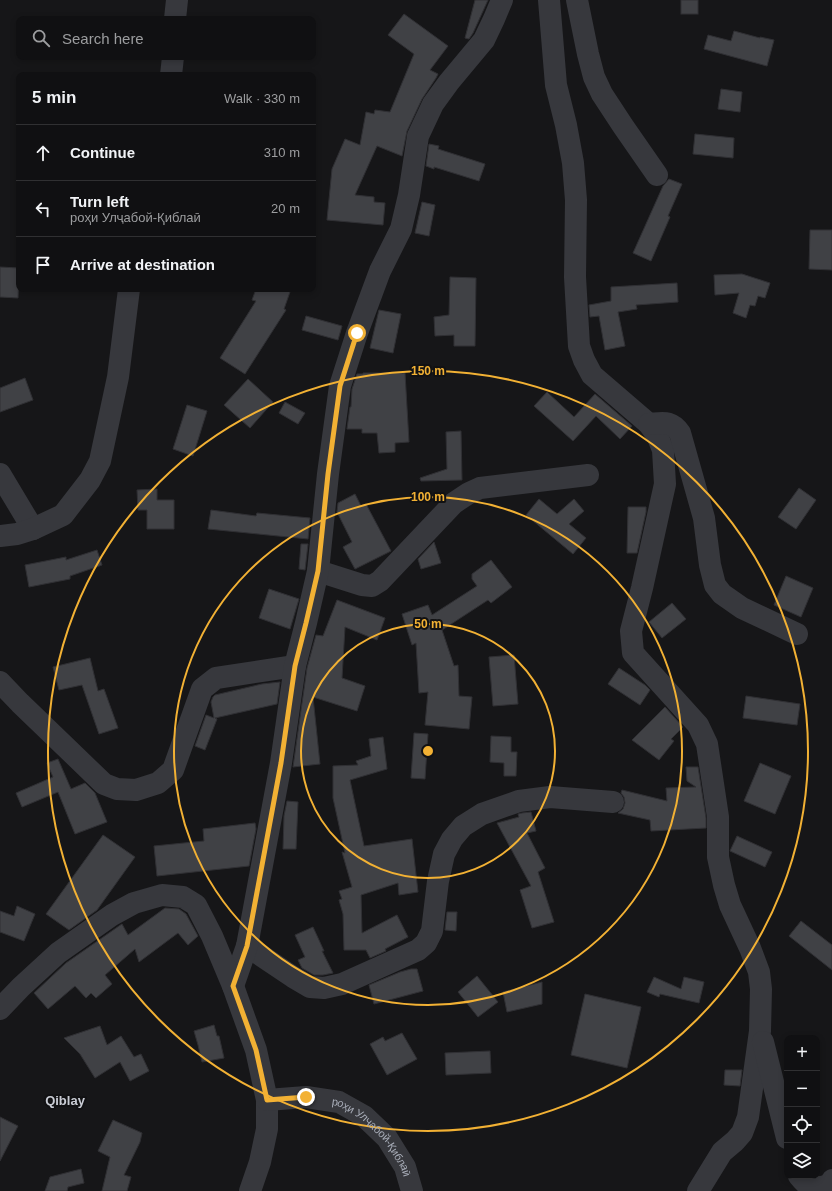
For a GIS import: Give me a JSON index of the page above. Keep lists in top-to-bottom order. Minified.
{"streets":{"street":["роҳи Улҷабой-Қиблаӣ"]},"districts":["Qiblay"],"page":{"search":"Search here","heading":["5 min","Walk · 330 m"],"list":[["Continue","310 m"],["Turn left","роҳи Улҷабой-Қиблаӣ","20 m"],"Arrive at destination"],"map_buttons":["+","−"]},"rings":["150 m","100 m","50 m"]}
